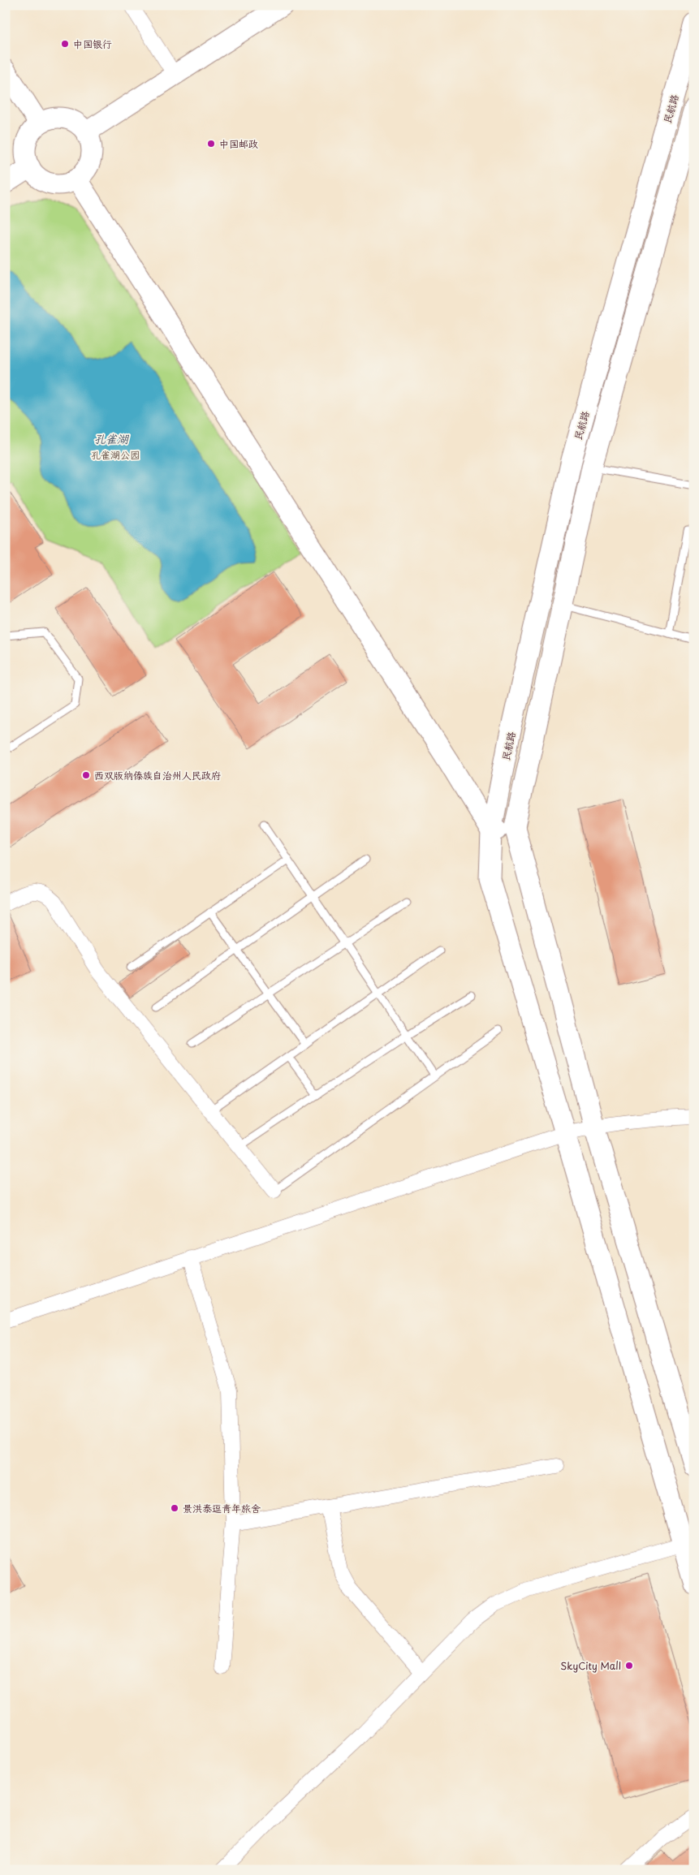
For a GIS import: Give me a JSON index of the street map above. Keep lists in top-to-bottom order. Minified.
{"streets":{"main road":["民航路"]},"water":["孔雀湖"],"parks":["孔雀湖公园"],"places":["中国银行","中国邮政","西双版纳傣族自治州人民政府","景洪泰逗青年旅舍","SkyCity Mall"]}
